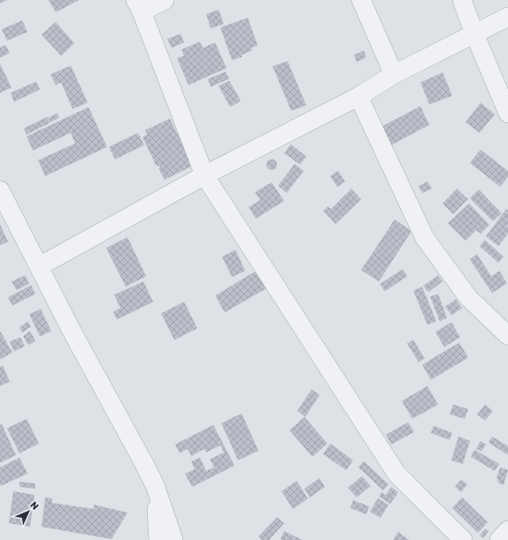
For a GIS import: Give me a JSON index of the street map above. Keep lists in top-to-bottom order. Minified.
{"north":"top right"}
